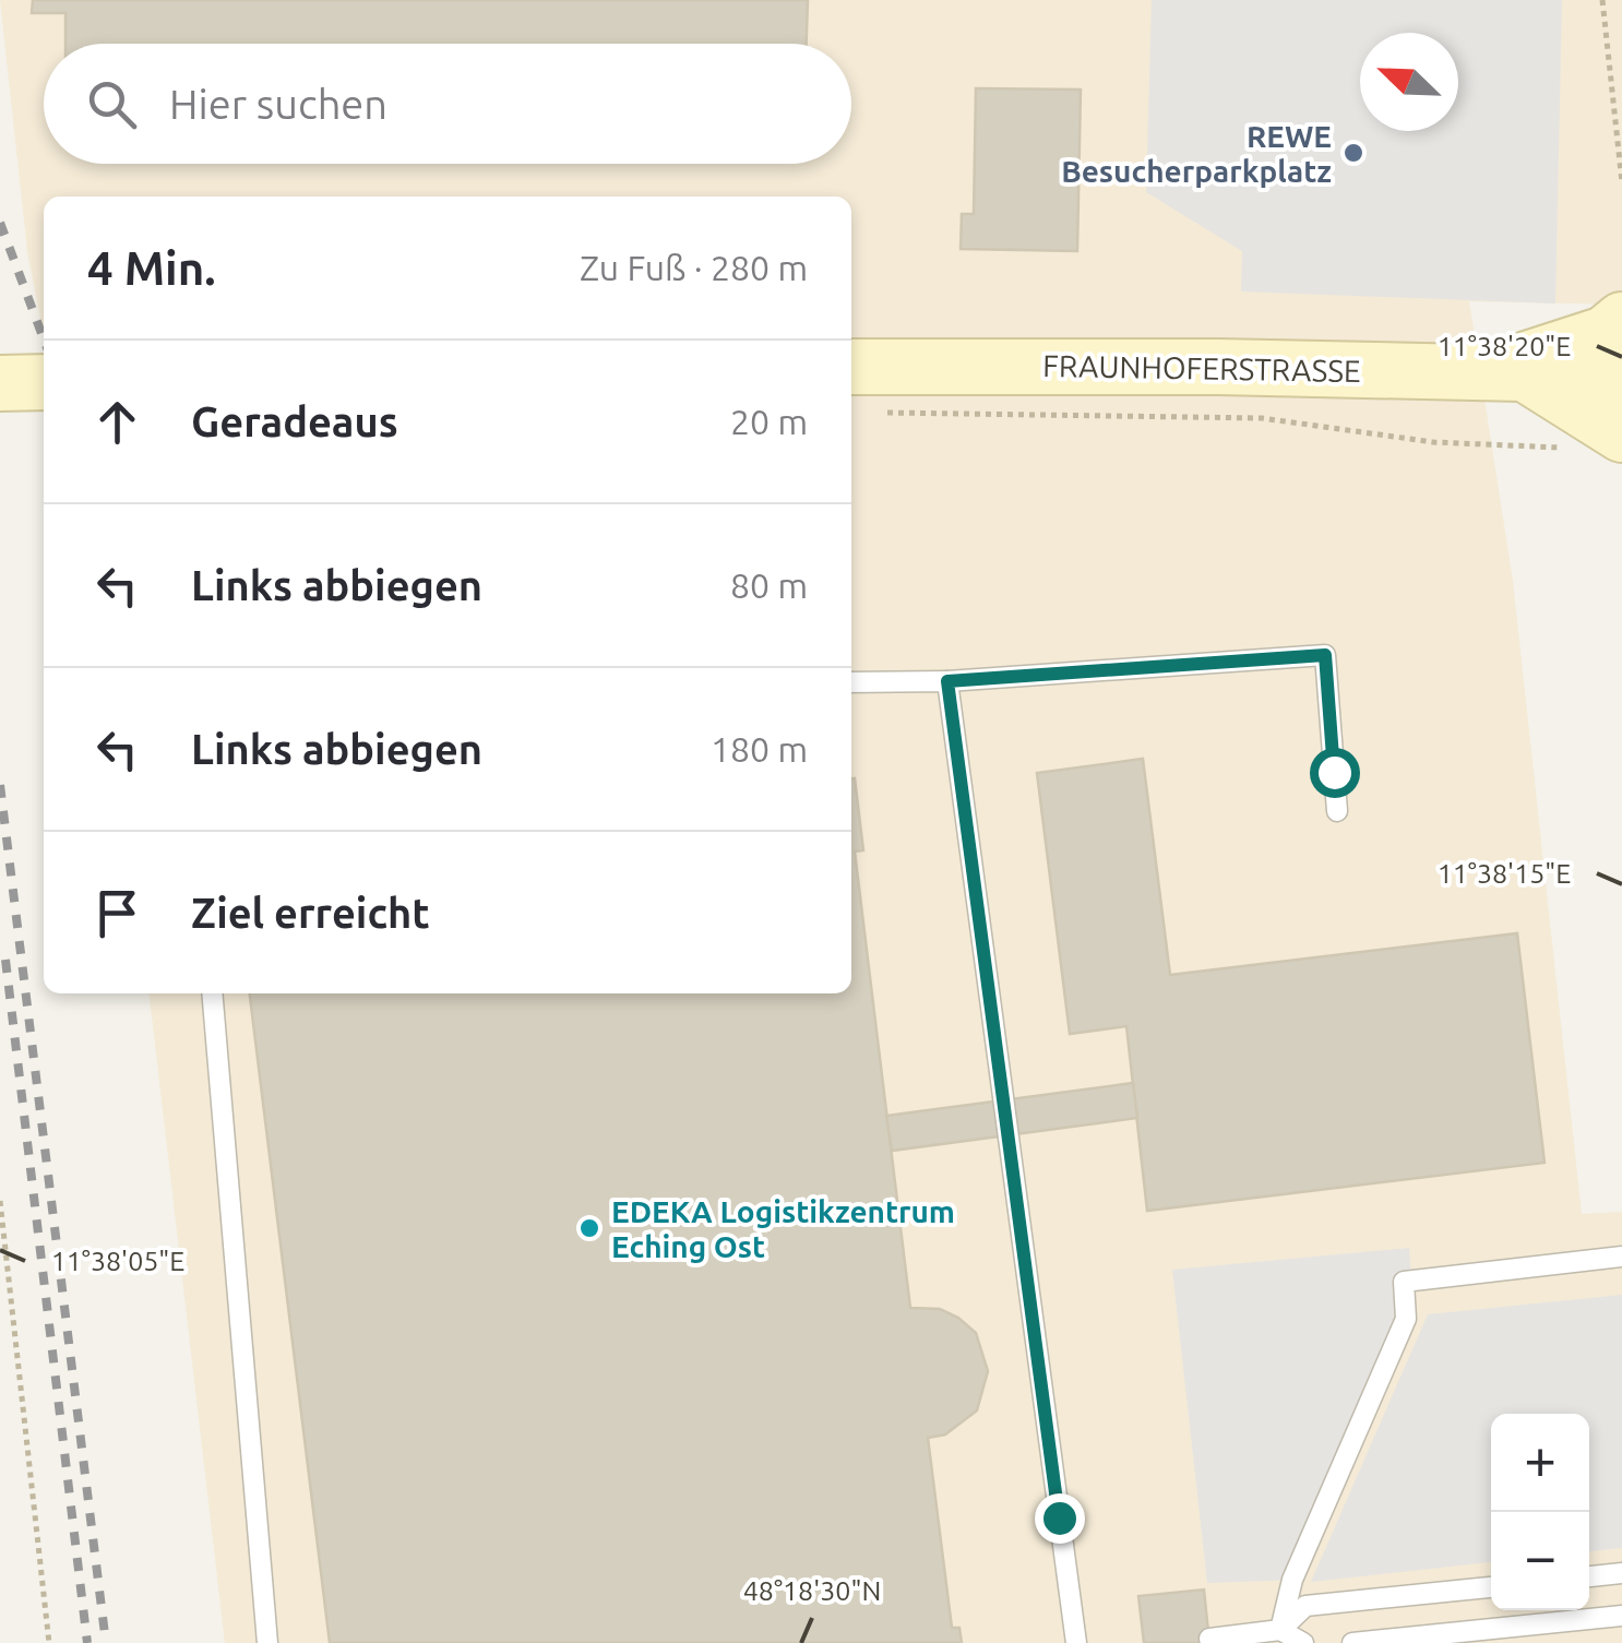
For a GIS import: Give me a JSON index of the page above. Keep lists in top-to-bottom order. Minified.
{"streets":{"main road":["FRAUNHOFERSTRASSE"]},"places":["REWE Besucherparkplatz","EDEKA Logistikzentrum Eching Ost"],"north":"top left","page":{"search":"Hier suchen","heading":["4 Min.","Zu Fuß · 280 m"],"list":[["Geradeaus","20 m"],["Links abbiegen","80 m"],["Links abbiegen","180 m"],"Ziel erreicht"],"map_buttons":["+","−"]},"coordinates":["11°38'20\"E","11°38'15\"E","11°38'05\"E","48°18'30\"N"]}
